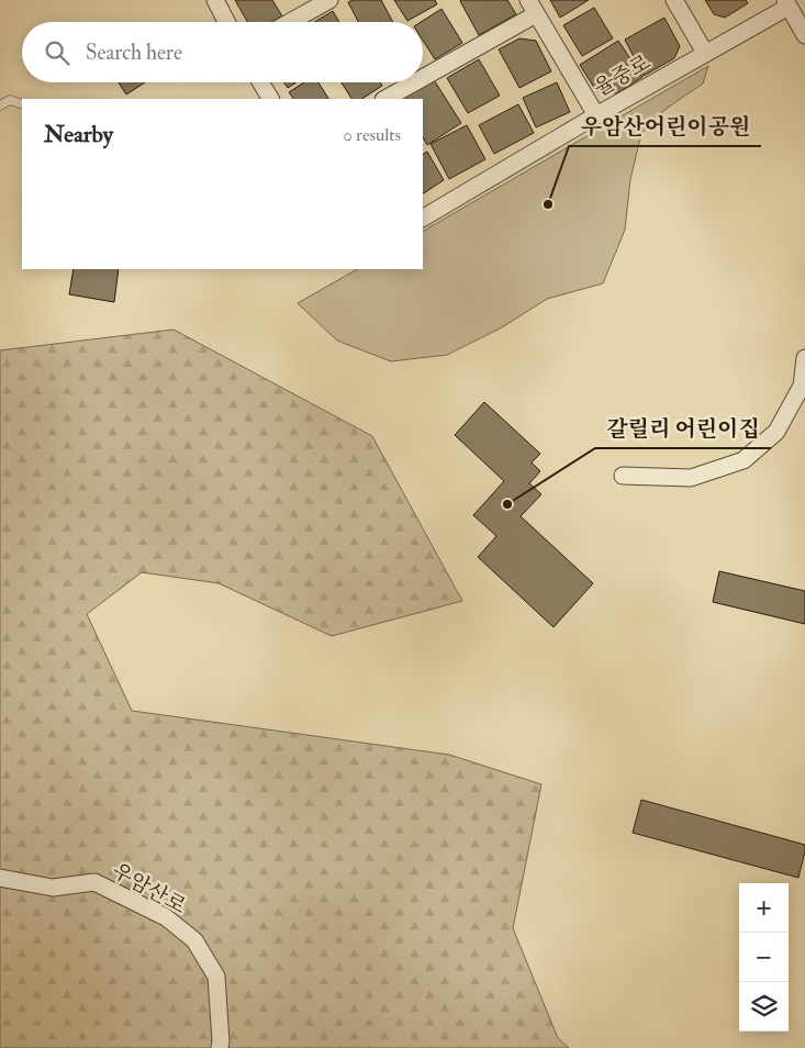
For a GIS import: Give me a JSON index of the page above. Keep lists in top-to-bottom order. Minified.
{"streets":{"street":["율중로","우암산로"]},"places":["우암산어린이공원","갈릴리 어린이집"],"page":{"search":"Search here","heading":["Nearby","0 results"],"map_buttons":["+","−"]}}
